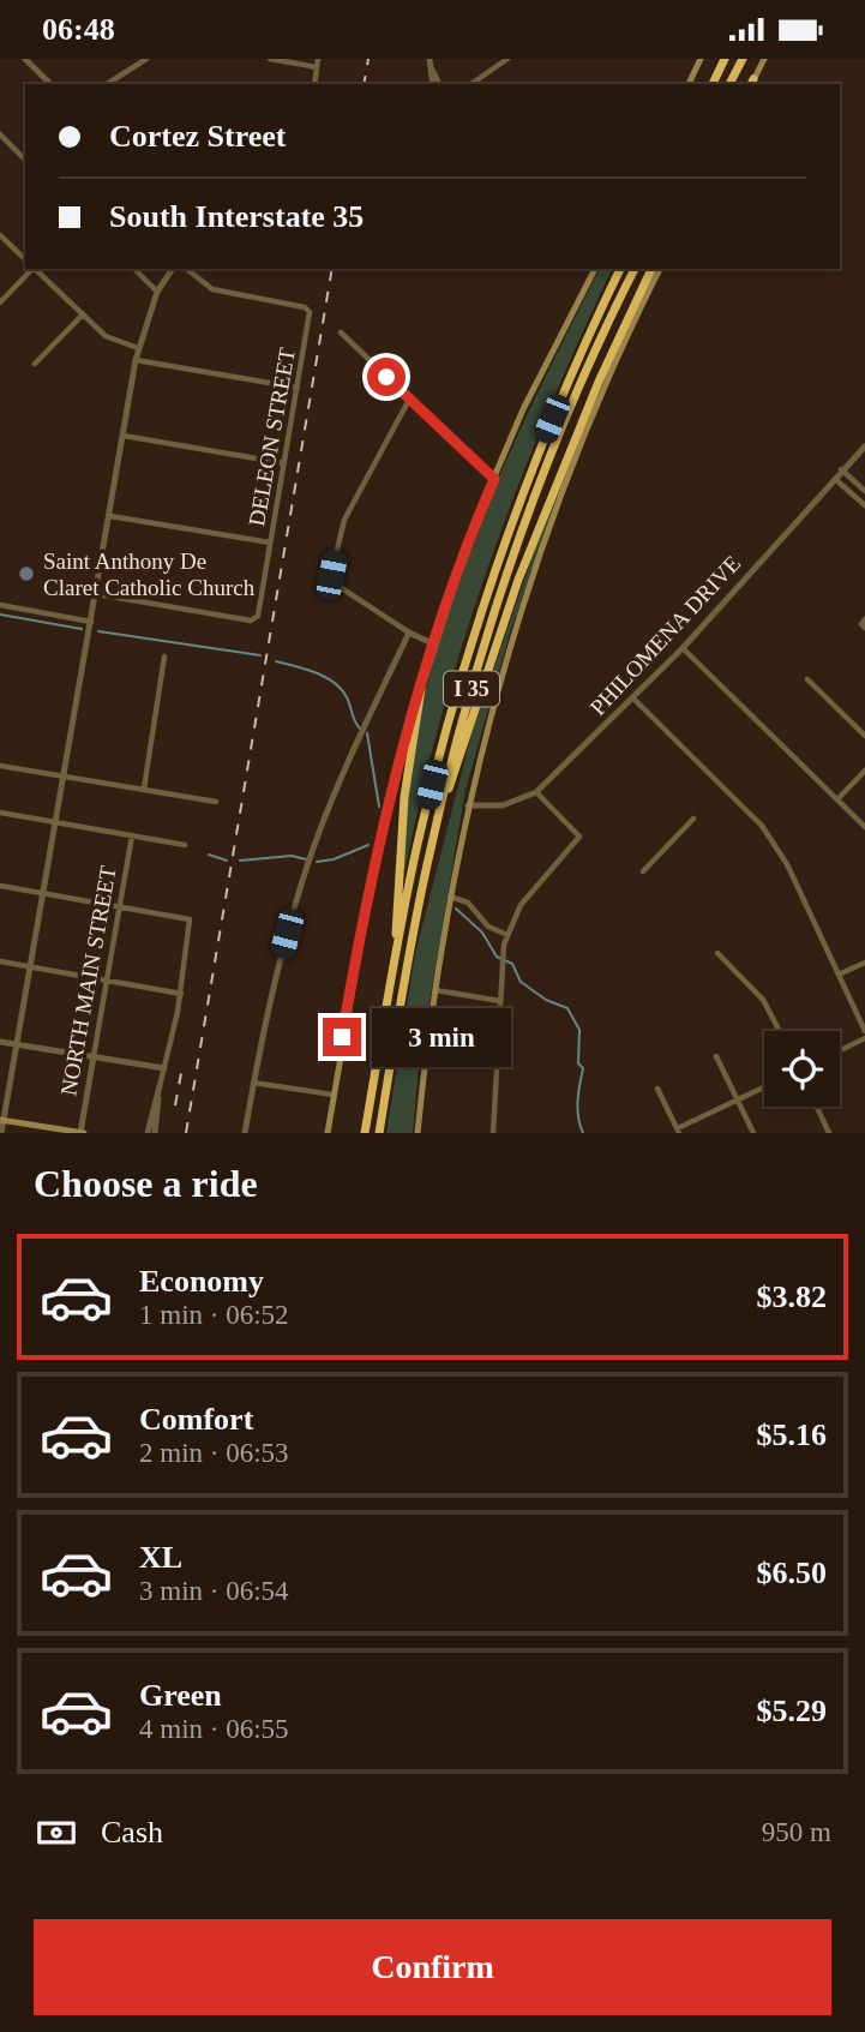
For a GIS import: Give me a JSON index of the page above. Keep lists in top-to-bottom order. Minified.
{"streets":{"highway":["I 35"],"street":["DELEON STREET","PHILOMENA DRIVE","NORTH MAIN STREET"]},"places":["Saint Anthony De Claret Catholic Church"],"page":{"status":"06:48","banner":["Cortez Street","South Interstate 35"],"bubble":"3 min","heading":"Choose a ride","list":[{"name":"Economy","note":"1 min · 06:52","value":"$3.82"},{"name":"Comfort","note":"2 min · 06:53","value":"$5.16"},{"name":"XL","note":"3 min · 06:54","value":"$6.50"},{"name":"Green","note":"4 min · 06:55","value":"$5.29"}],"pay":["Cash","950 m"],"buttons":"Confirm"}}
